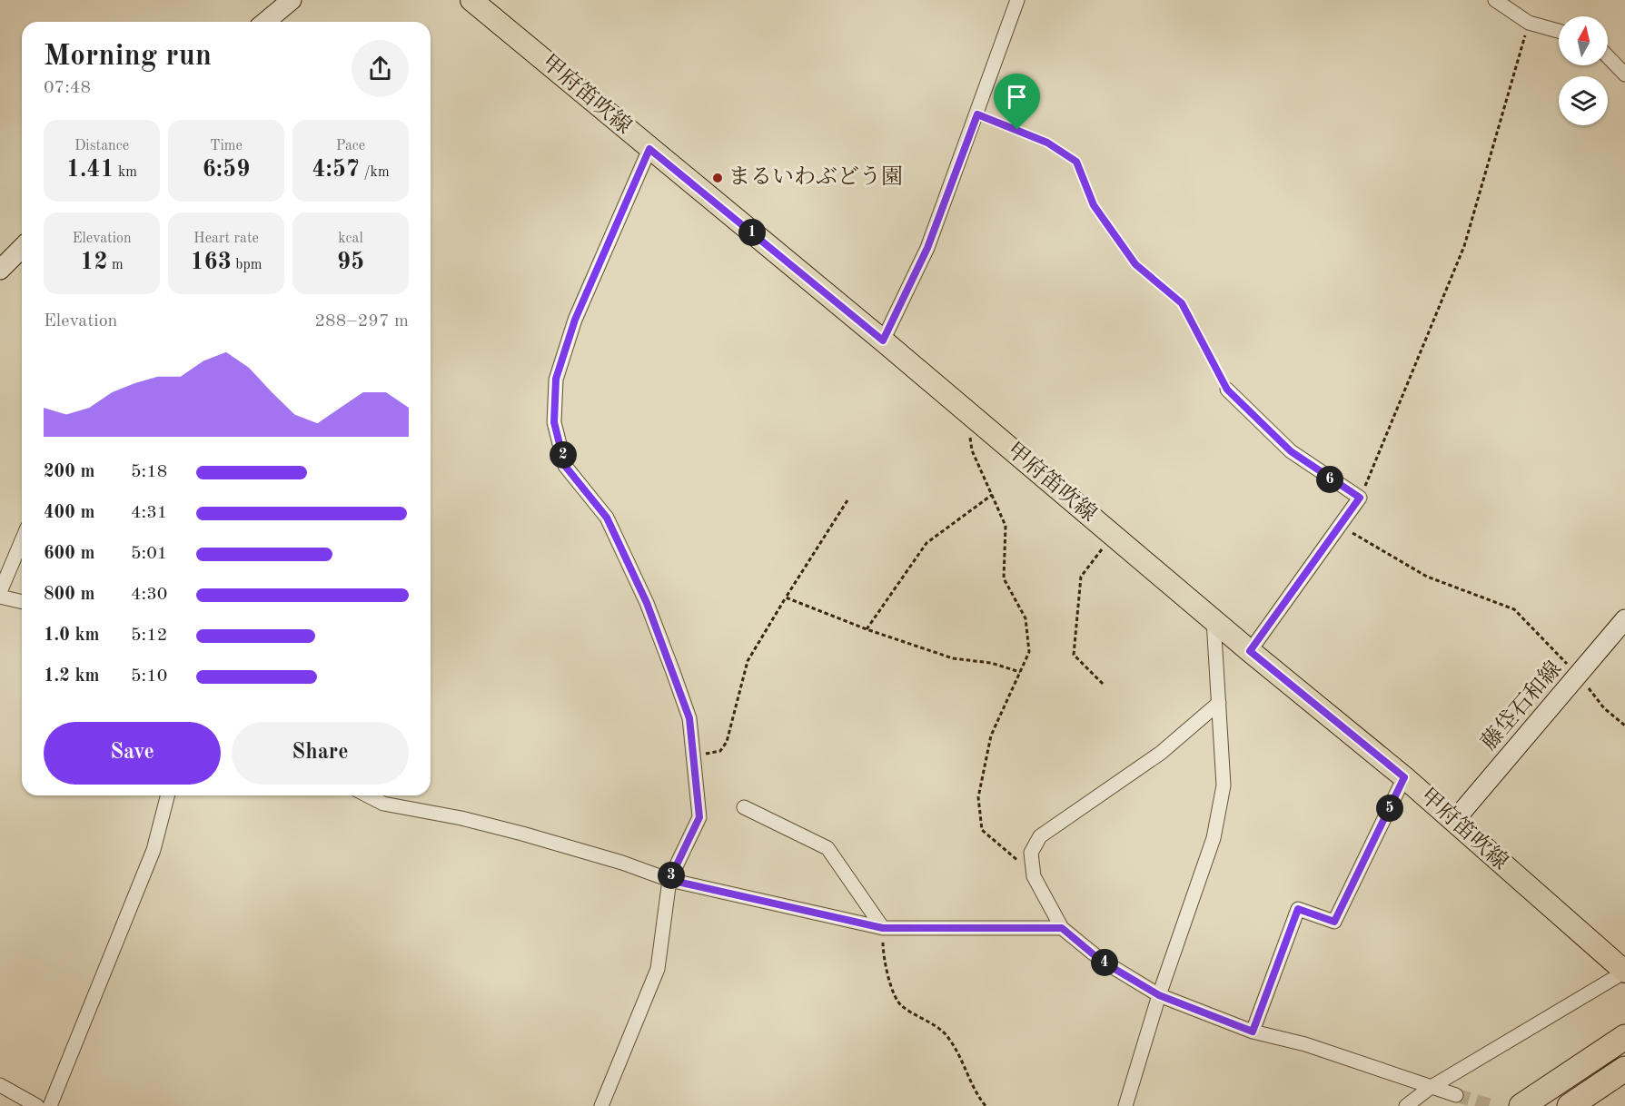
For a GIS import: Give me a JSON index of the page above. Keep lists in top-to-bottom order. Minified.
{"streets":{"main road":["甲府笛吹線","藤垈石和線"]},"crossings":[["甲府笛吹線","藤垈石和線"]],"places":["まるいわぶどう園"],"north":"top","page":{"heading":["Morning run","07:48"],"stats":[["Distance","1.41 km"],["Time","6:59"],["Pace","4:57 /km"],["Elevation","12 m"],["Heart rate","163 bpm"],["kcal","95"]],"pins":["1","2","6","5","3","4"],"chart":["Elevation","288–297 m"],"list":[{"name":"200 m","note":"5:18"},{"name":"400 m","note":"4:31"},{"name":"600 m","note":"5:01"},{"name":"800 m","note":"4:30"},{"name":"1.0 km","note":"5:12"},{"name":"1.2 km","note":"5:10"}],"buttons":["Save","Share"]}}
